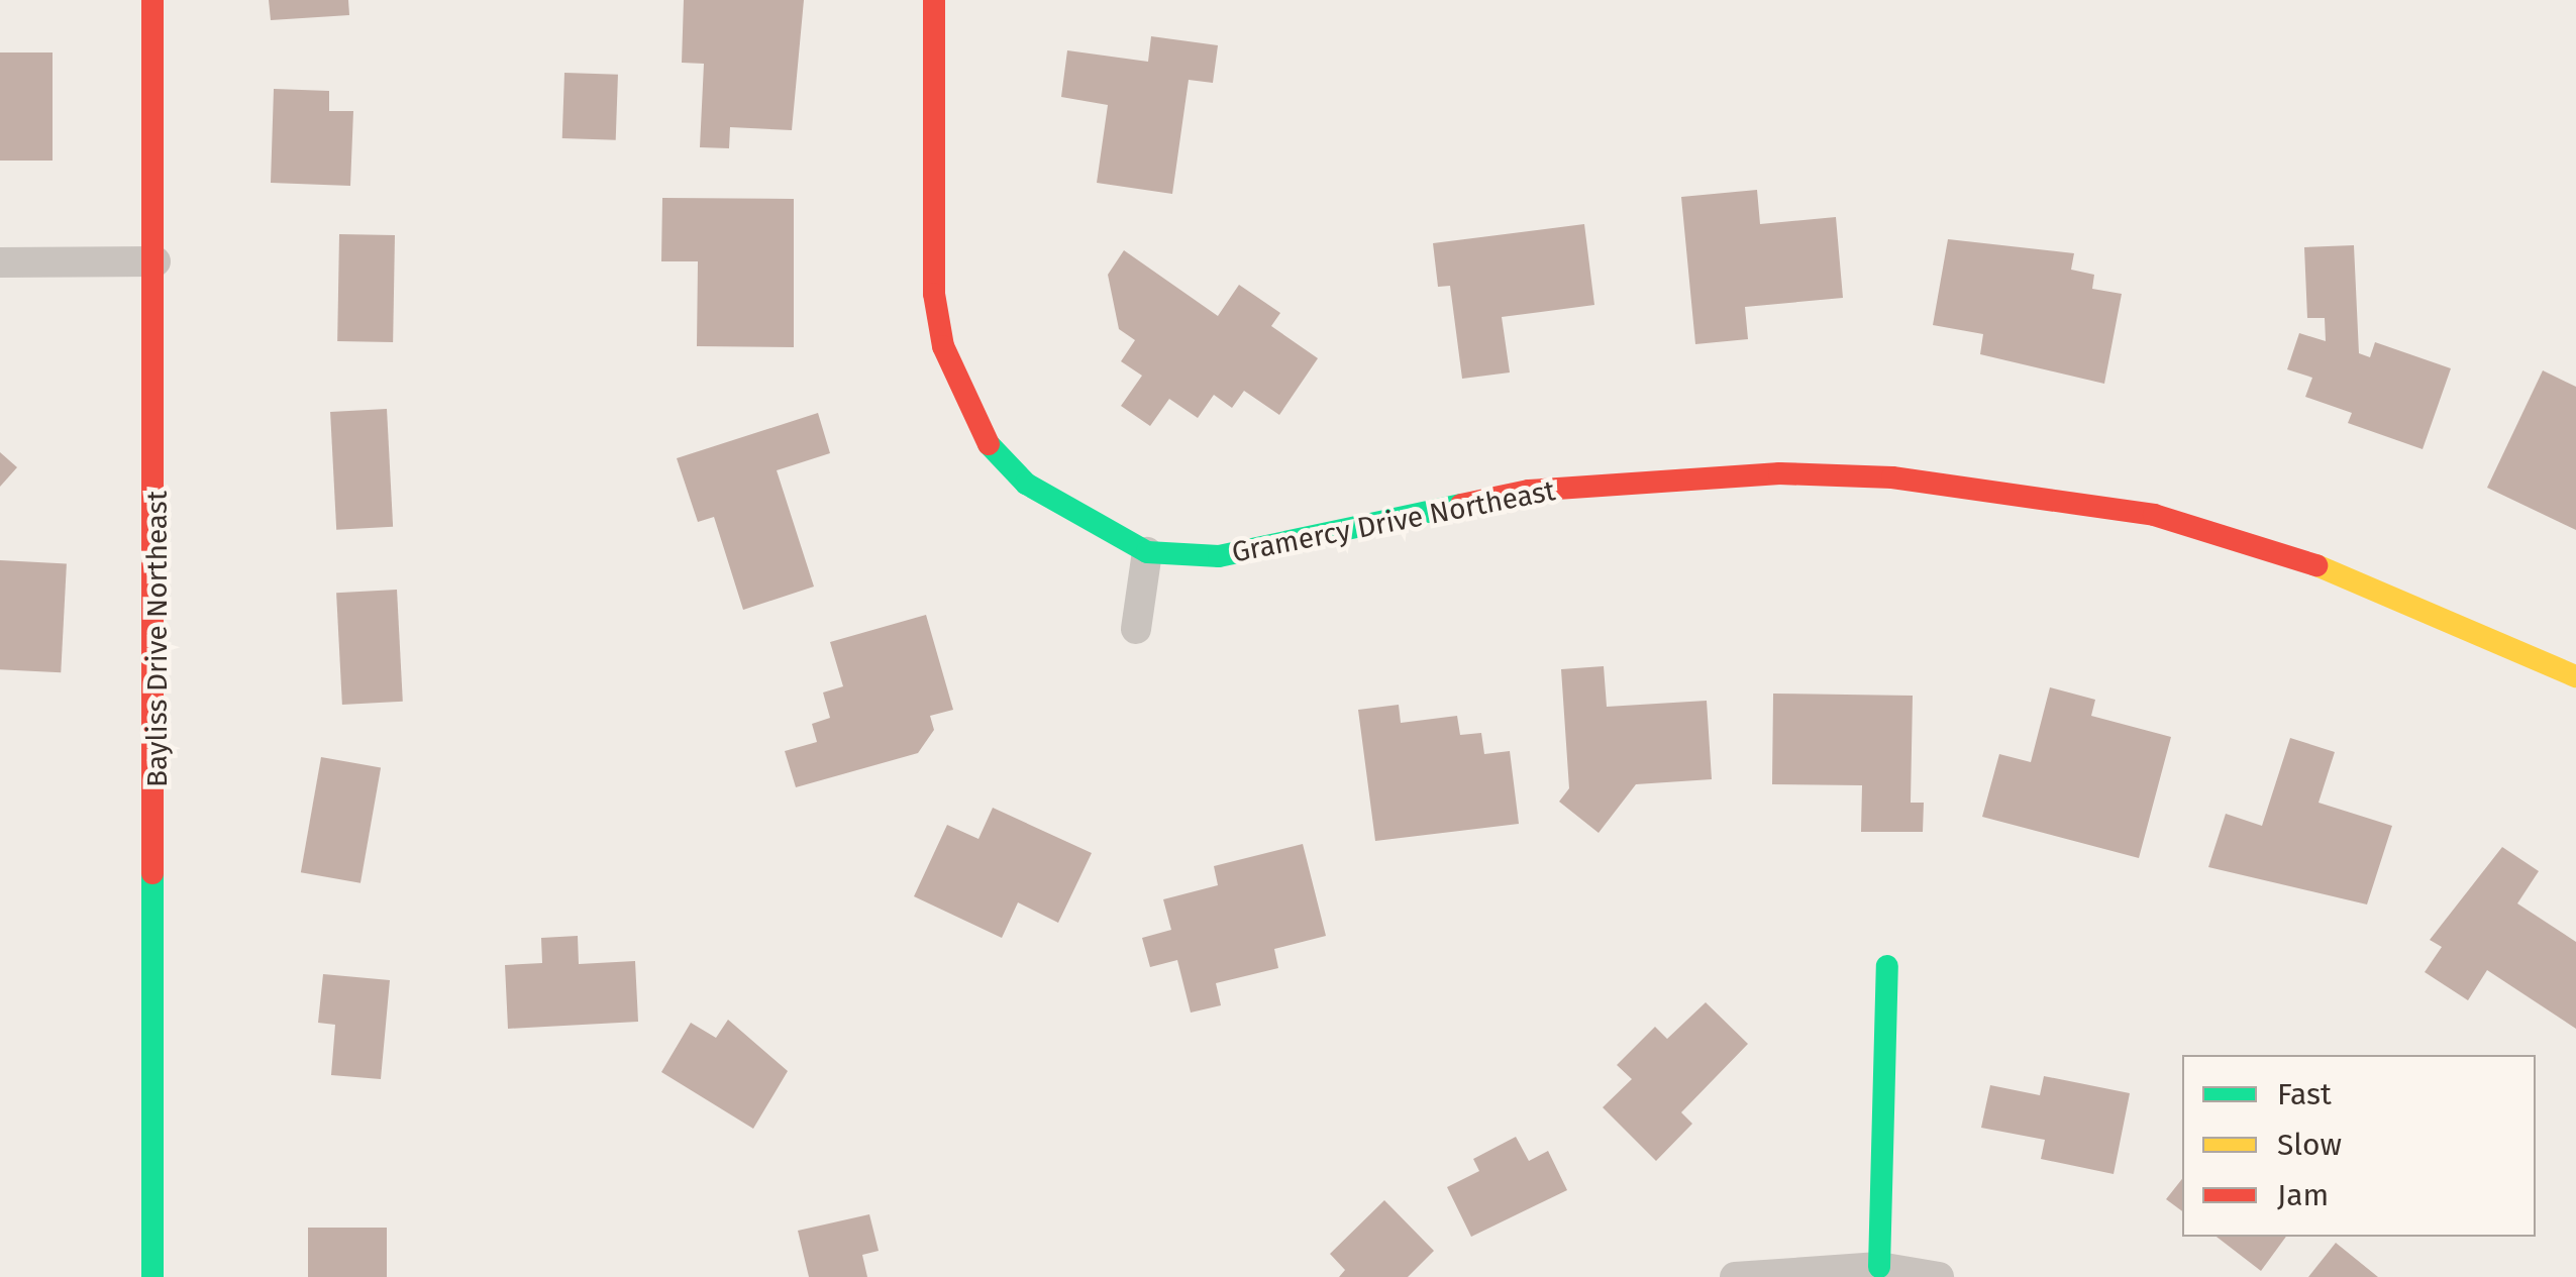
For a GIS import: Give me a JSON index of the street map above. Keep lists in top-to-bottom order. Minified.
{"streets":{"street":["Gramercy Drive Northeast","Bayliss Drive Northeast"]},"legend":["Fast","Slow","Jam"]}
